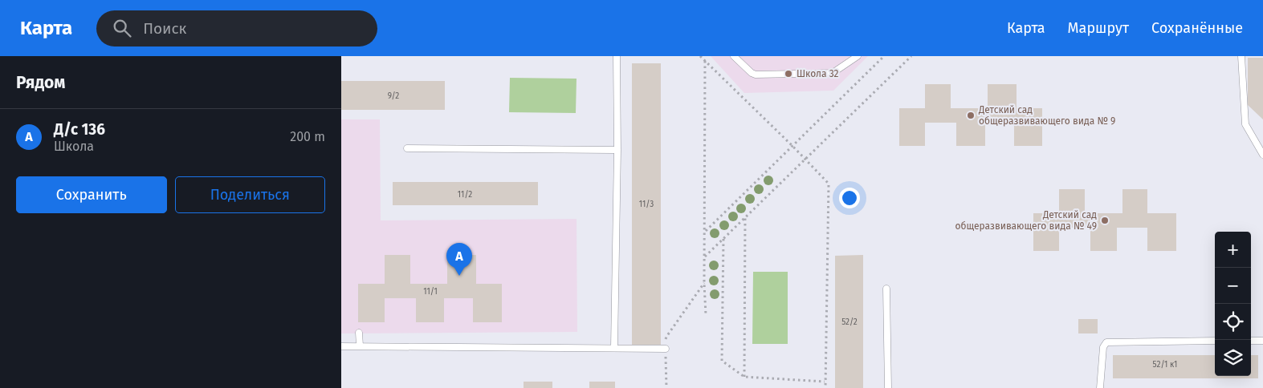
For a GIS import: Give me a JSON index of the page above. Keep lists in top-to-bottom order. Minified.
{"places":["Школа 32","Детский сад общеразвивающего вида № 9","Детский сад общеразвивающего вида № 49"],"house_numbers":["9/2","11/2","11/3","11/1","52/2","52/1 к1"],"page":{"header":"Карта","search":"Поиск","nav":["Карта","Маршрут","Сохранённые"],"heading":"Рядом","list":[{"mark":"A","name":"Д/с 136","note":"Школа","value":"200 m"}],"buttons":["Сохранить","Поделиться"],"map_buttons":["+","−"],"pins":"A"}}
